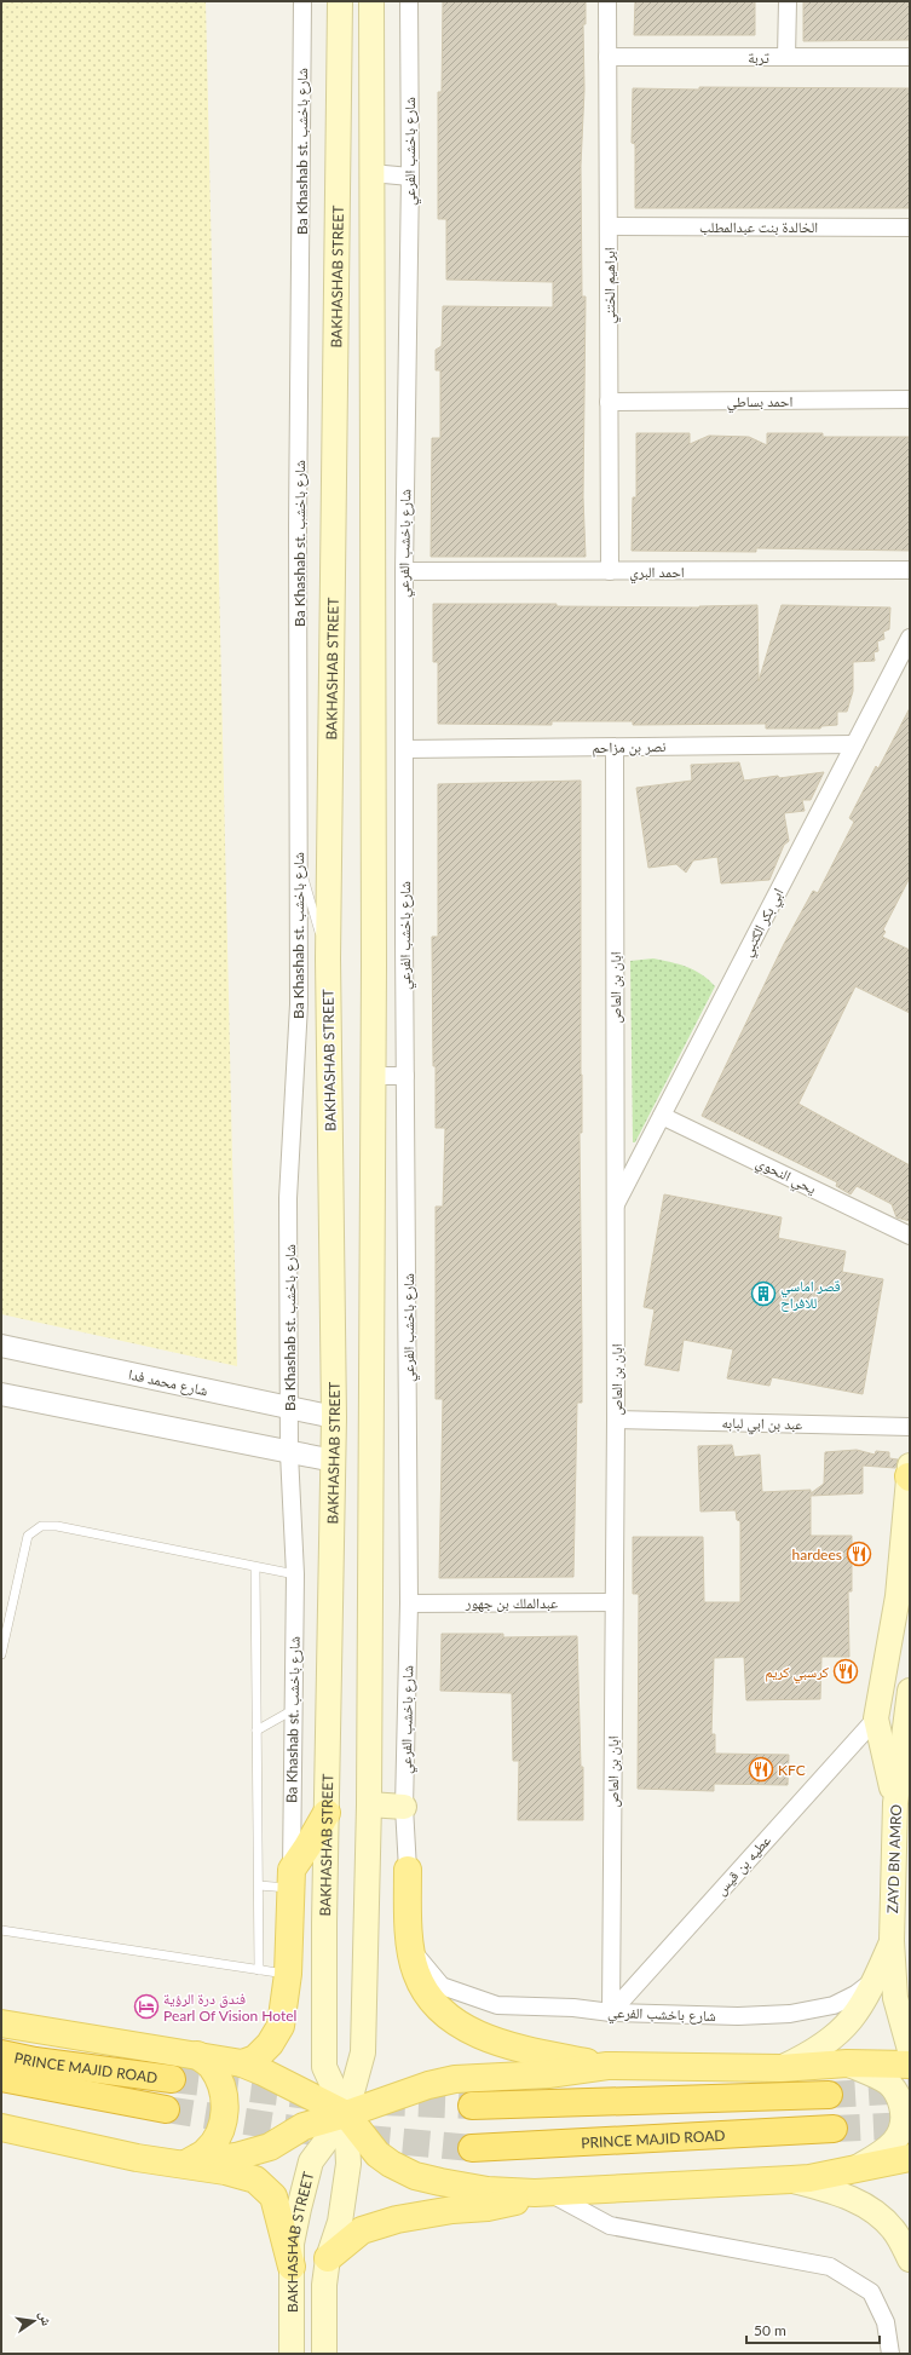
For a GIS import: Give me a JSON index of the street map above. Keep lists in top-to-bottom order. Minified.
{"streets":{"highway":["PRINCE MAJID ROAD"],"main road":["BAKHASHAB STREET","ZAYD BN AMRO"],"street":["تربة","Ba Khashab st. شارع باخشب","شارع باخشب الفرعي","الخالدة بنت عبدالمطلب","ابراهيم الختني","احمد بساطي","احمد البري","نصر بن مزاحم","ابي بكر الكتبي","ابان بن العاص","يحي النحوي","شارع محمد فدا","عبد بن ابي لبابه","عبدالملك بن جهور","عطيه بن قيس"]},"crossings":[["تربة","ابراهيم الختني"],["Ba Khashab st. شارع باخشب","شارع محمد فدا"],["شارع باخشب الفرعي","احمد البري"],["شارع باخشب الفرعي","نصر بن مزاحم"],["شارع باخشب الفرعي","ابان بن العاص"],["شارع باخشب الفرعي","عبدالملك بن جهور"],["شارع باخشب الفرعي","عطيه بن قيس"],["الخالدة بنت عبدالمطلب","ابراهيم الختني"],["BAKHASHAB STREET","شارع محمد فدا"],["ابراهيم الختني","احمد بساطي"],["ابراهيم الختني","احمد البري"],["نصر بن مزاحم","ابي بكر الكتبي"],["نصر بن مزاحم","ابان بن العاص"],["ابي بكر الكتبي","ابان بن العاص"],["ابي بكر الكتبي","يحي النحوي"],["ابان بن العاص","عبد بن ابي لبابه"],["ابان بن العاص","عبدالملك بن جهور"],["ابان بن العاص","عطيه بن قيس"]],"places":{"building":["قصر اماسي للافراح"],"restaurant":["hardees","كرسبي كريم","KFC"],"hotel":["فندق درة الرؤية Pearl Of Vision Hotel"]},"scale_bar":"50 m","north":"right"}
